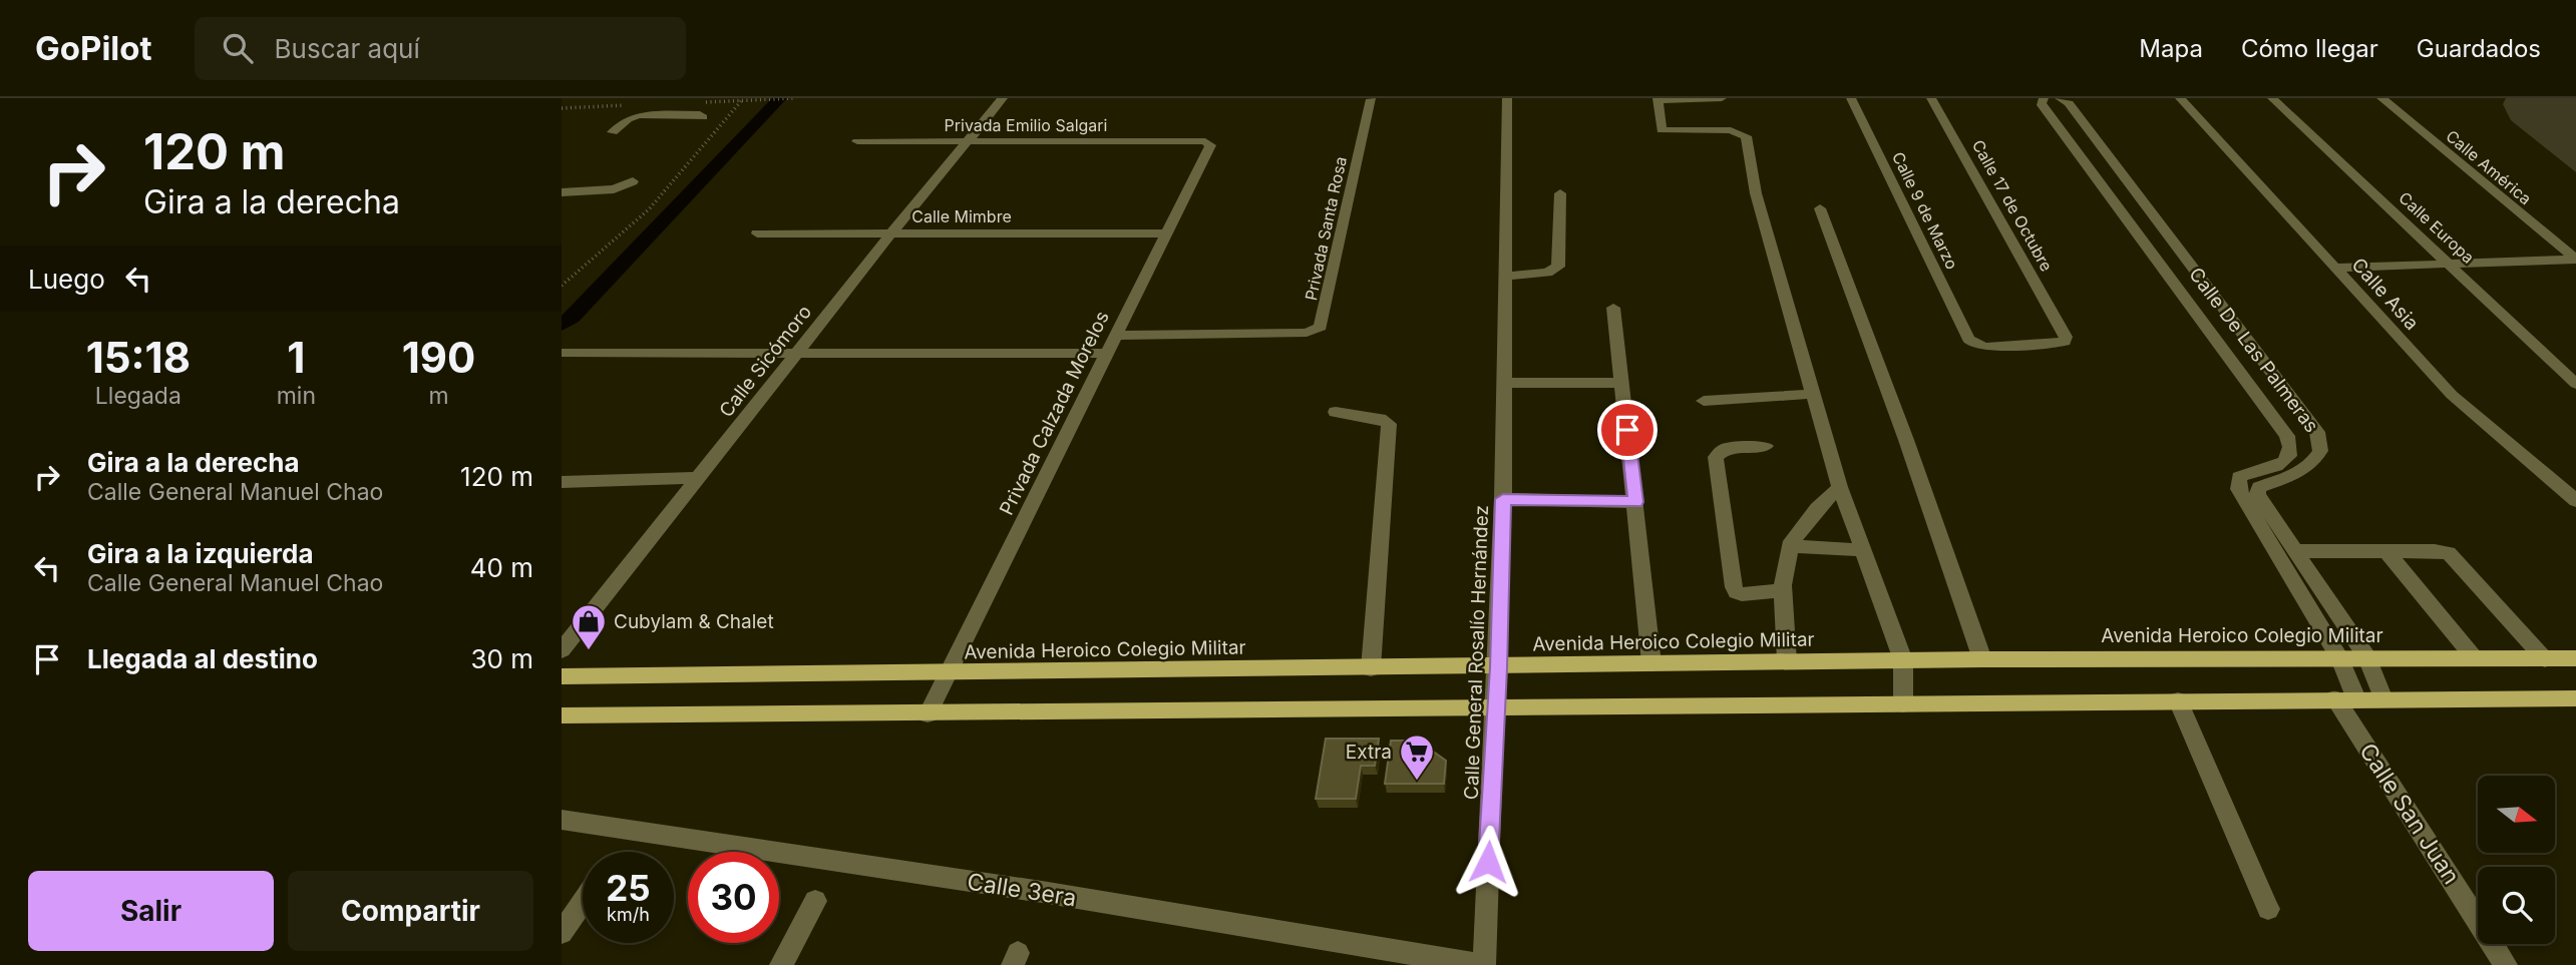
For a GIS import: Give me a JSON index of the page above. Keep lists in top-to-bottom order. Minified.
{"streets":{"main road":["Avenida Heroico Colegio Militar"],"street":["Privada Emilio Salgari","Calle América","Calle 17 de Octubre","Calle 9 de Marzo","Calle Mimbre","Calle Europa","Privada Santa Rosa","Calle Asia","Calle De Las Palmeras","Calle Sicómoro","Privada Calzada Morelos","Calle General Rosalío Hernández","Calle San Juan","Calle 3era"]},"crossings":[["Privada Emilio Salgari","Calle Sicómoro"],["Privada Emilio Salgari","Privada Calzada Morelos"],["Calle 17 de Octubre","Calle 9 de Marzo"],["Calle Mimbre","Calle Sicómoro"],["Calle Mimbre","Privada Calzada Morelos"],["Privada Santa Rosa","Privada Calzada Morelos"],["Calle De Las Palmeras","Avenida Heroico Colegio Militar"],["Calle De Las Palmeras","Calle San Juan"],["Privada Calzada Morelos","Avenida Heroico Colegio Militar"],["Avenida Heroico Colegio Militar","Calle General Rosalío Hernández"],["Calle General Rosalío Hernández","Calle 3era"]],"places":{"shop":["Cubylam & Chalet"],"supermarket":["Extra"]},"north":"right","page":{"header":"GoPilot","search":"Buscar aquí","nav":["Mapa","Cómo llegar","Guardados"],"turn":["120 m","Gira a la derecha"],"then":"Luego","eta":["15:18","Llegada","1","min","190","m"],"list":[{"name":"Gira a la derecha","note":"Calle General Manuel Chao","value":"120 m"},{"name":"Gira a la izquierda","note":"Calle General Manuel Chao","value":"40 m"},{"name":"Llegada al destino","value":"30 m"}],"speed":"25 km/h","limit":"30","buttons":["Salir","Compartir"]}}
